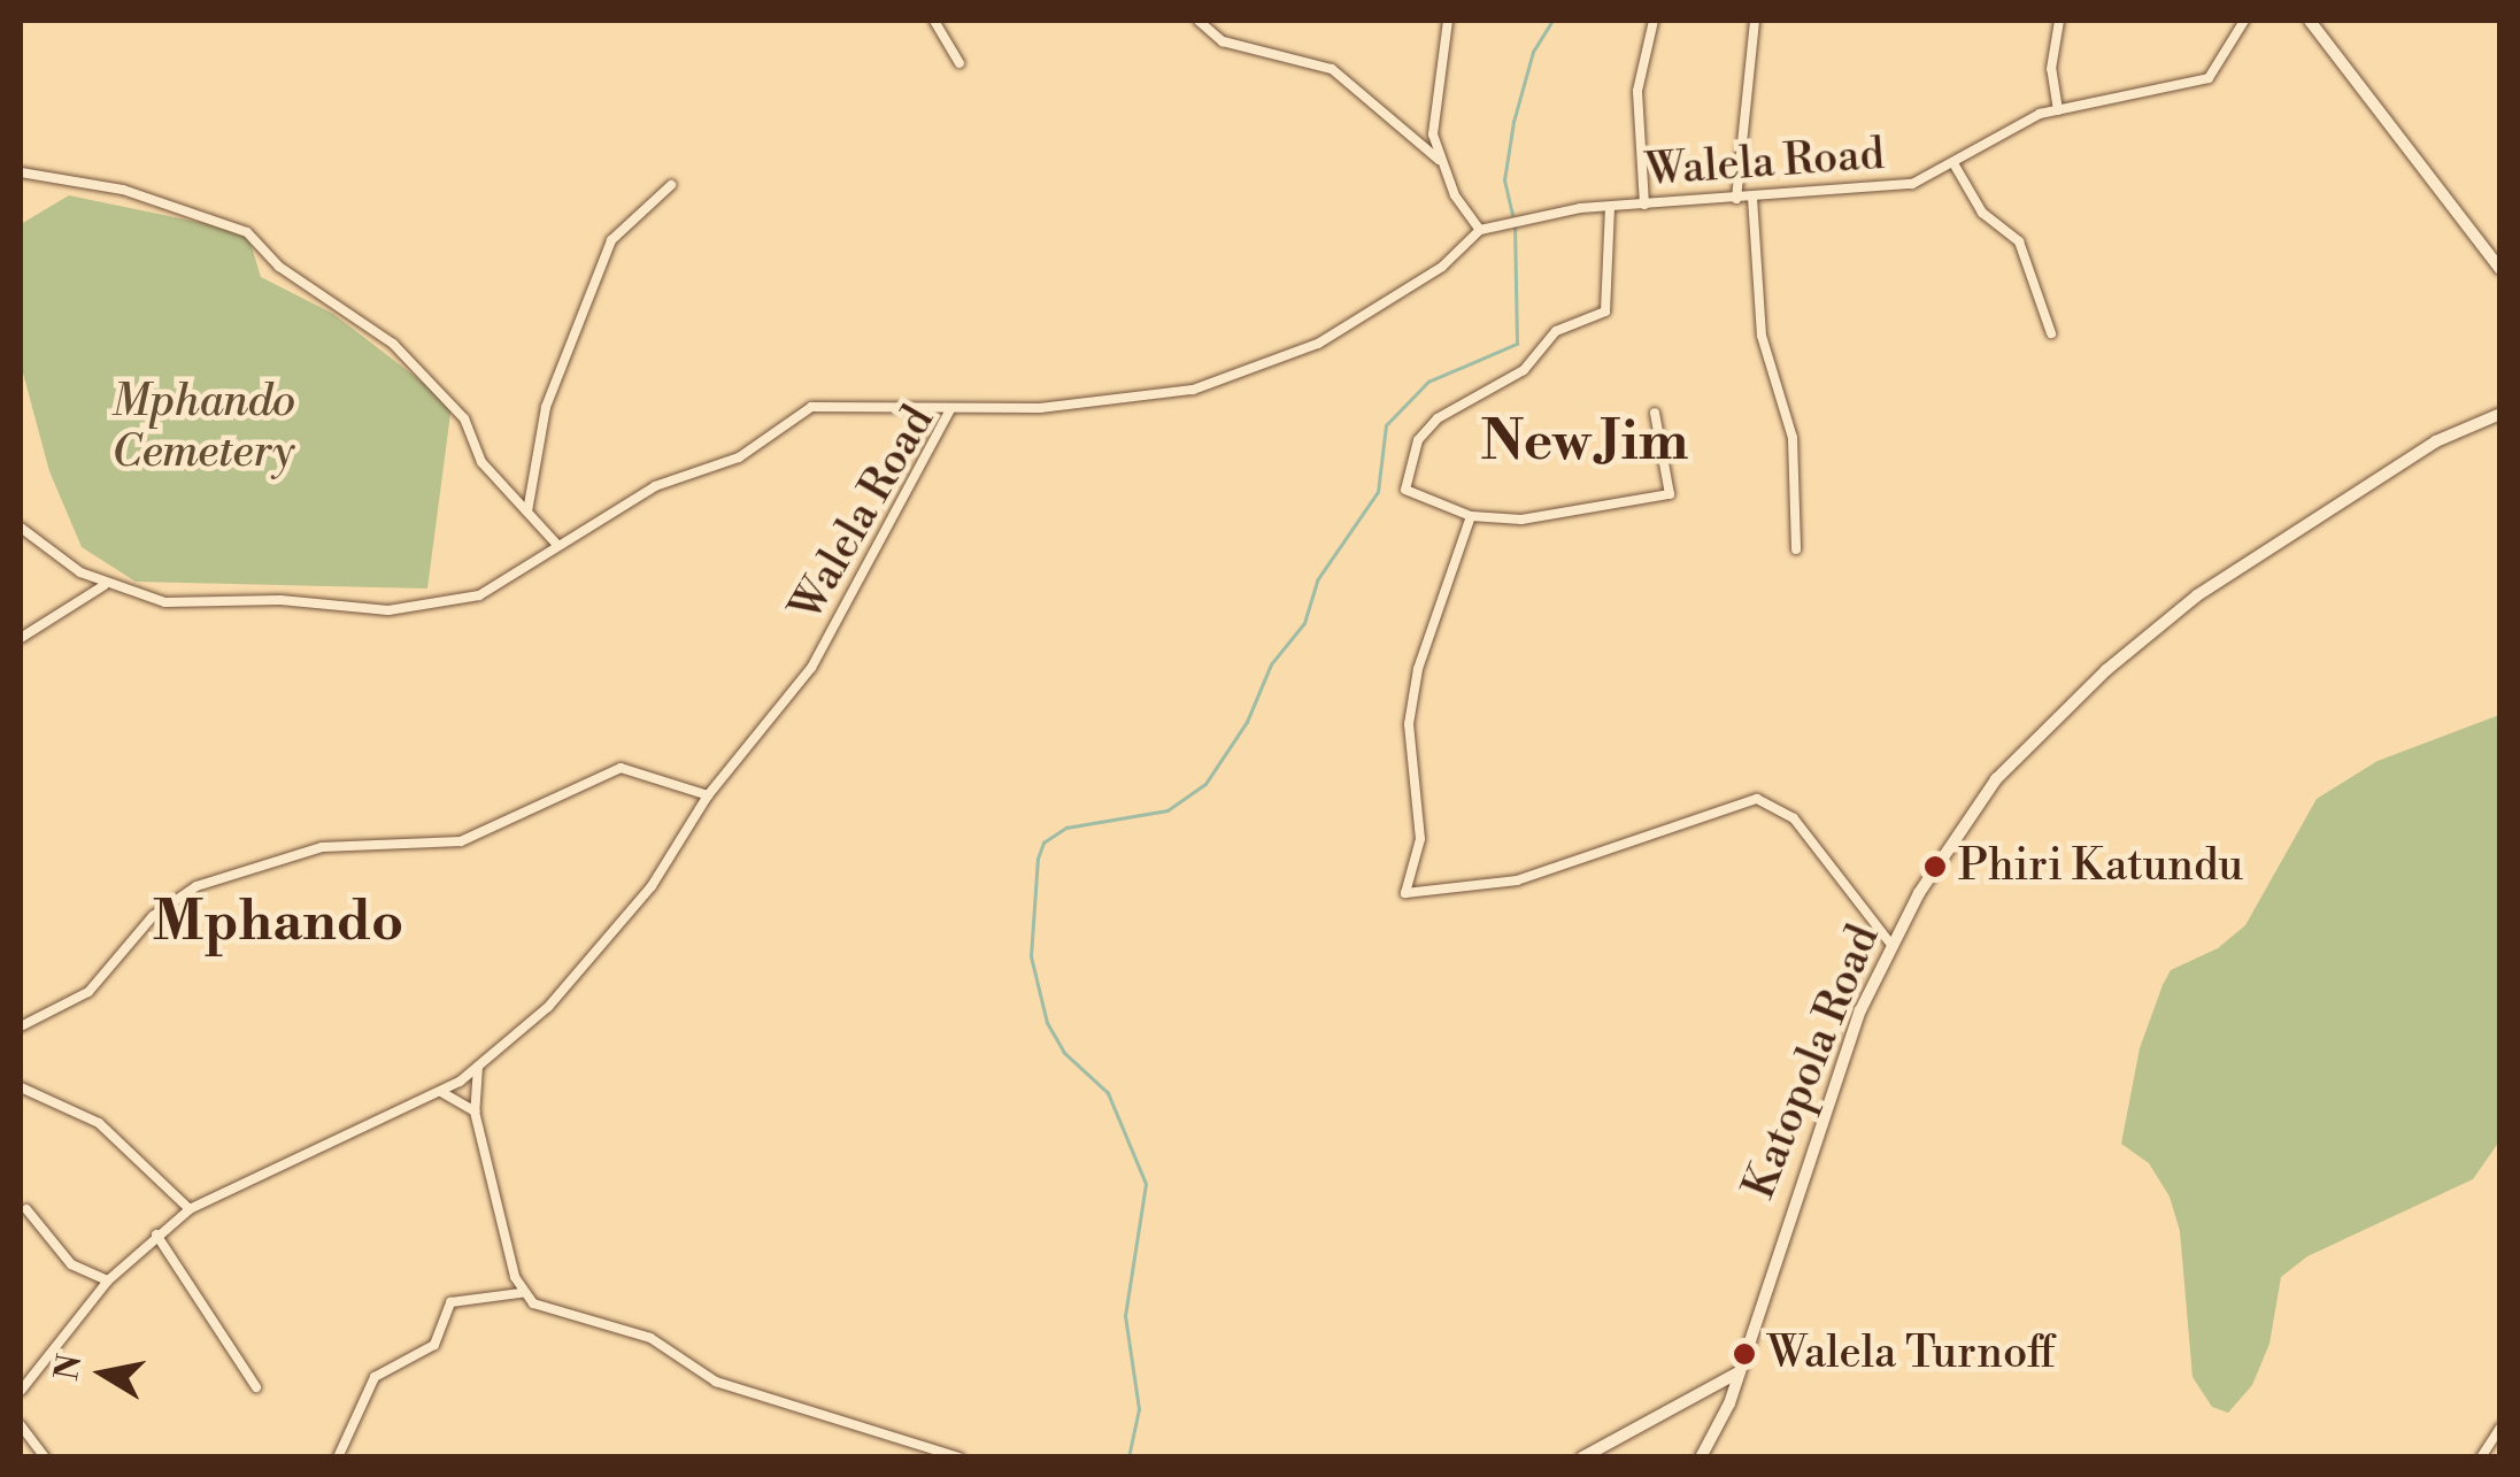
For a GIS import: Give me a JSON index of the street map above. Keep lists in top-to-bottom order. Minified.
{"streets":{"street":["Walela Road","Katopola Road"]},"districts":["New Jim","Mphando"],"parks":["Mphando Cemetery"],"places":["Phiri Katundu","Walela Turnoff"],"north":"left"}
